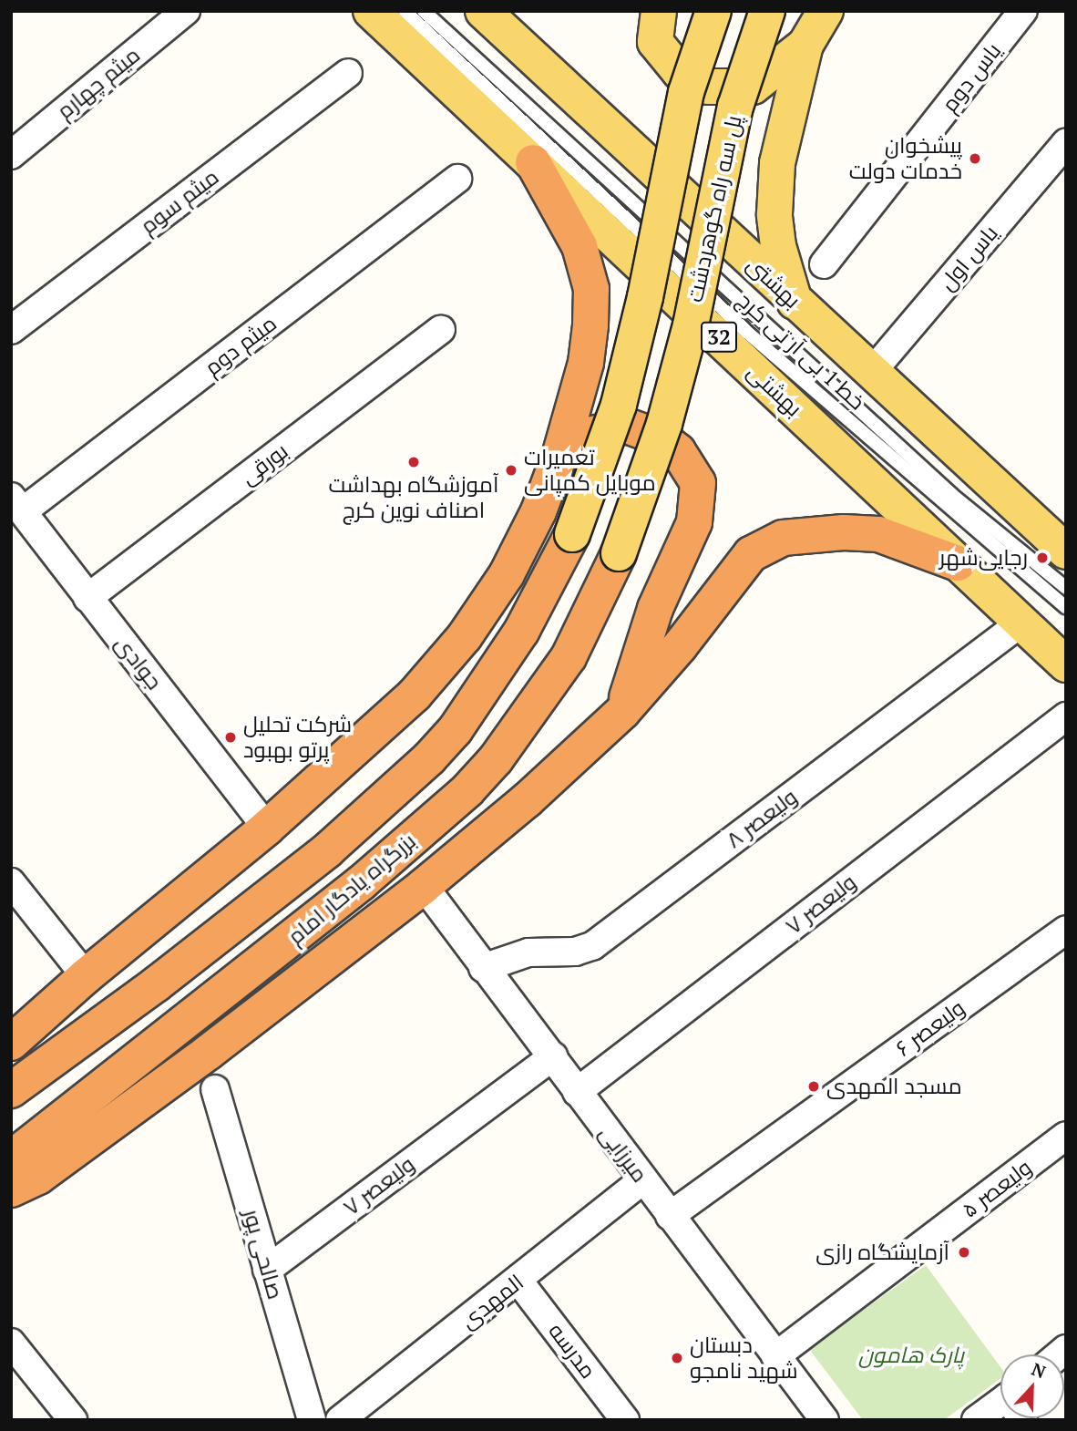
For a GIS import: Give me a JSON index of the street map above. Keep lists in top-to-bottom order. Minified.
{"streets":{"highway":["بزرگراه یادگار امام"],"main road":["پل سه راه گوهردشت","بهشتى","32","بهشتی"],"street":["یاس دوم","میثم چهارم","میثم سوم","یاس اول","میثم دوم","بورقی","جوادی","ولیعصر ۸","ولیعصر ۷","ولیعصر ۶","میرزایی","ولیعصر ۵","صالحی پور","المهدی","مدرسه"],"lane":["خط 1 بی آر تی کرج"]},"crossings":[["پل سه راه گوهردشت","بزرگراه یادگار امام"],["یاس اول","بهشتى"],["میثم دوم","جوادی"],["بهشتی","ولیعصر ۸"],["بورقی","جوادی"],["ولیعصر ۸","میرزایی"],["ولیعصر ۷","میرزایی"],["ولیعصر ۷","صالحی پور"],["ولیعصر ۶","میرزایی"],["میرزایی","ولیعصر ۵"],["میرزایی","المهدی"],["المهدی","مدرسه"]],"parks":["پارک هامون"],"places":["پیشخوان خدمات دولت","آموزشگاه بهداشت اصناف نوین کرج","تعمیرات موبایل کمپانی","رجایی‌شهر","شرکت تحلیل پرتو بهبود","مسجد المهدی","آزمایشگاه رازی","دبستان شهید نامجو"],"north":"top"}
